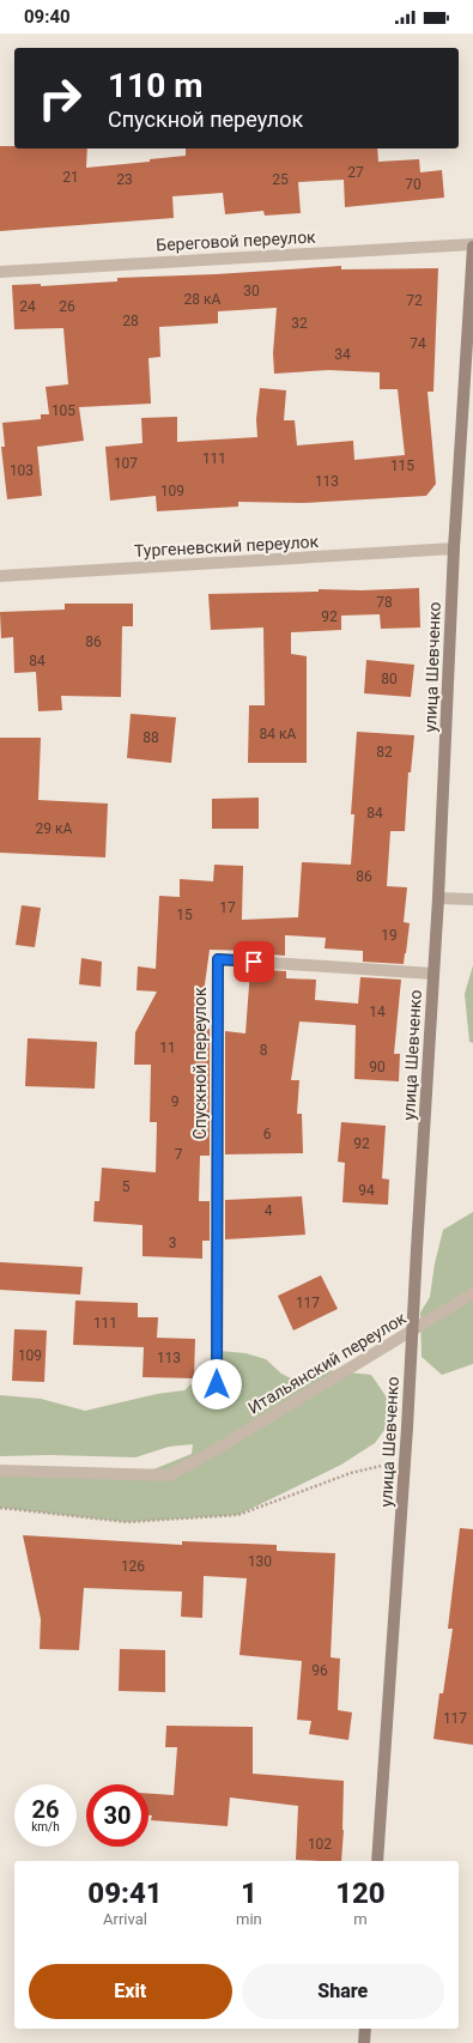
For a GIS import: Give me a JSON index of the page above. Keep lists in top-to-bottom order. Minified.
{"streets":{"street":["Береговой переулок","Тургеневский переулок","улица Шевченко","Спускной переулок","Итальянский переулок"]},"crossings":[["Береговой переулок","улица Шевченко"],["Тургеневский переулок","улица Шевченко"],["улица Шевченко","Спускной переулок"]],"house_numbers":["27","21","23","25","70","30","28 кА","72","24","26","28","32","74","34","105","111","107","115","103","113","109","78","92","86","84","80","84 кА","88","82","84","29 кА","86","17","15","19","14","11","8","90","9","6","92","7","5","94","4","3","117","111","109","113","130","126","96","117","102"],"page":{"status":"09:40","turn":["110 m","Спускной переулок"],"speed":"26 km/h","limit":"30","eta":["09:41","Arrival","1","min","120","m"],"buttons":["Exit","Share"]}}
